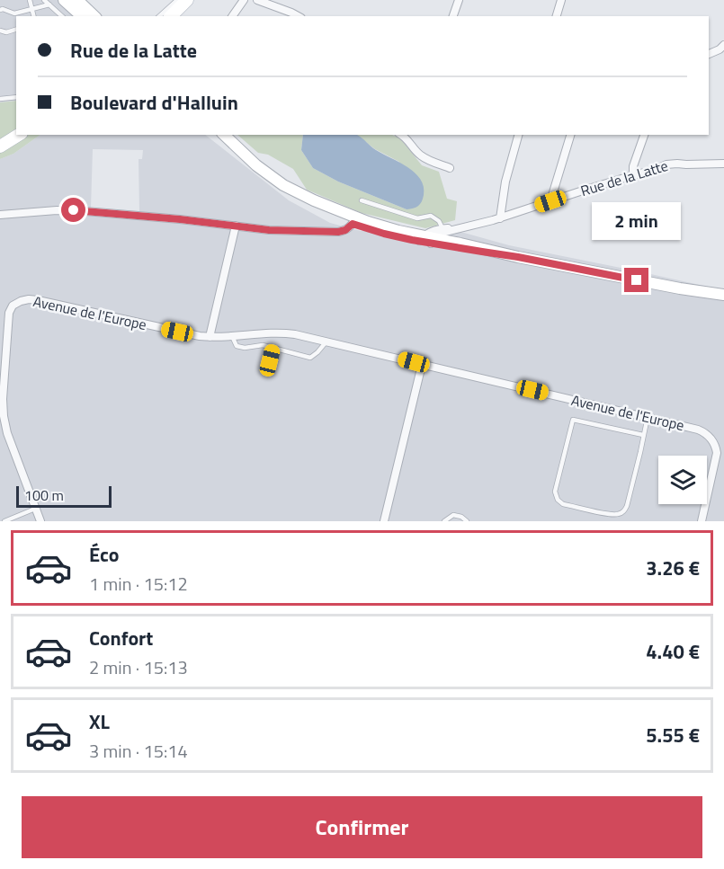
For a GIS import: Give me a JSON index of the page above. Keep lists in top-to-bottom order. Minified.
{"streets":{"street":["Rue de la Latte","Avenue de l'Europe"]},"scale_bar":"100 m","page":{"banner":["Rue de la Latte","Boulevard d'Halluin"],"bubble":"2 min","scale":"100 m","list":[{"name":"Éco","note":"1 min · 15:12","value":"3.26 €"},{"name":"Confort","note":"2 min · 15:13","value":"4.40 €"},{"name":"XL","note":"3 min · 15:14","value":"5.55 €"}],"buttons":"Confirmer"}}
